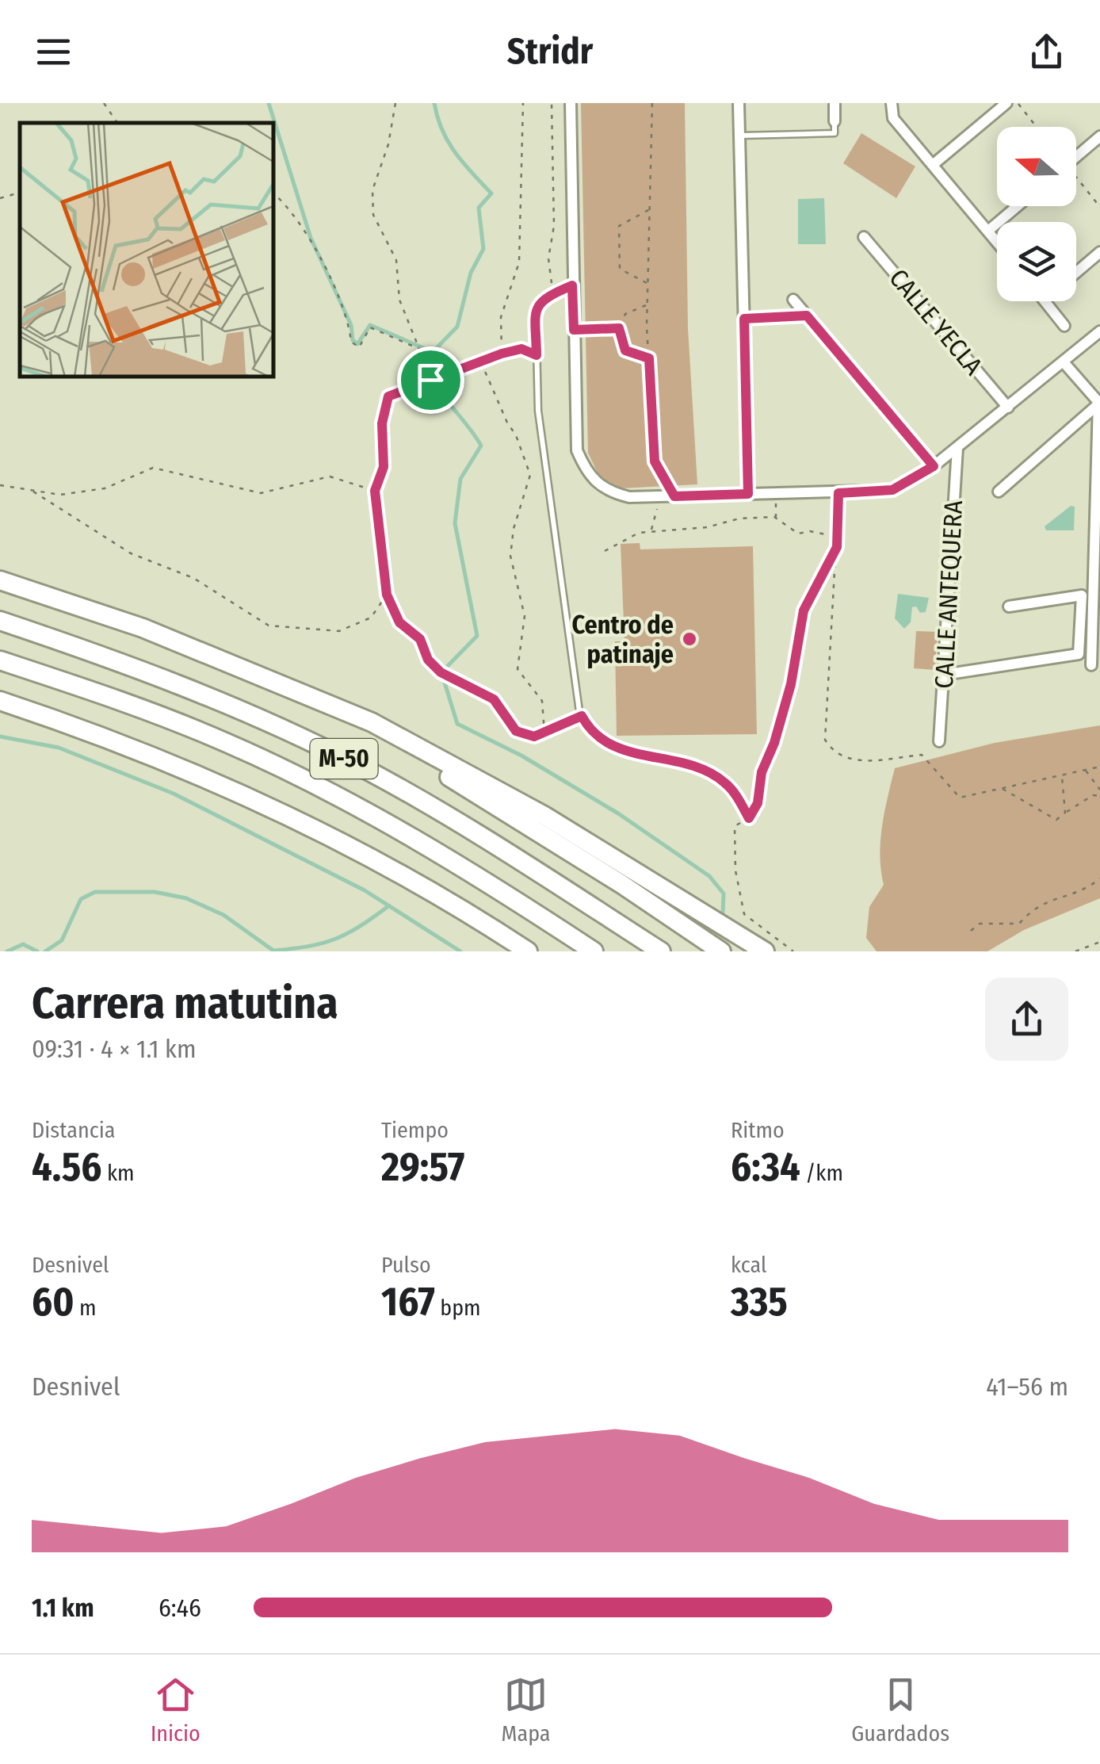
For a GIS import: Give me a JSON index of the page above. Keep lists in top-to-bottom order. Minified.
{"streets":{"highway":["M-50"],"street":["CALLE YECLA","CALLE ANTEQUERA"]},"places":["Centro de patinaje"],"north":"left","page":{"header":"Stridr","heading":["Carrera matutina","09:31 · 4 × 1.1 km"],"stats":[["Distancia","4.56 km"],["Tiempo","29:57"],["Ritmo","6:34 /km"],["Desnivel","60 m"],["Pulso","167 bpm"],["kcal","335"]],"chart":["Desnivel","41–56 m"],"list":[{"name":"1.1 km","note":"6:46"}],"tabs":["Inicio","Mapa","Guardados"]}}
